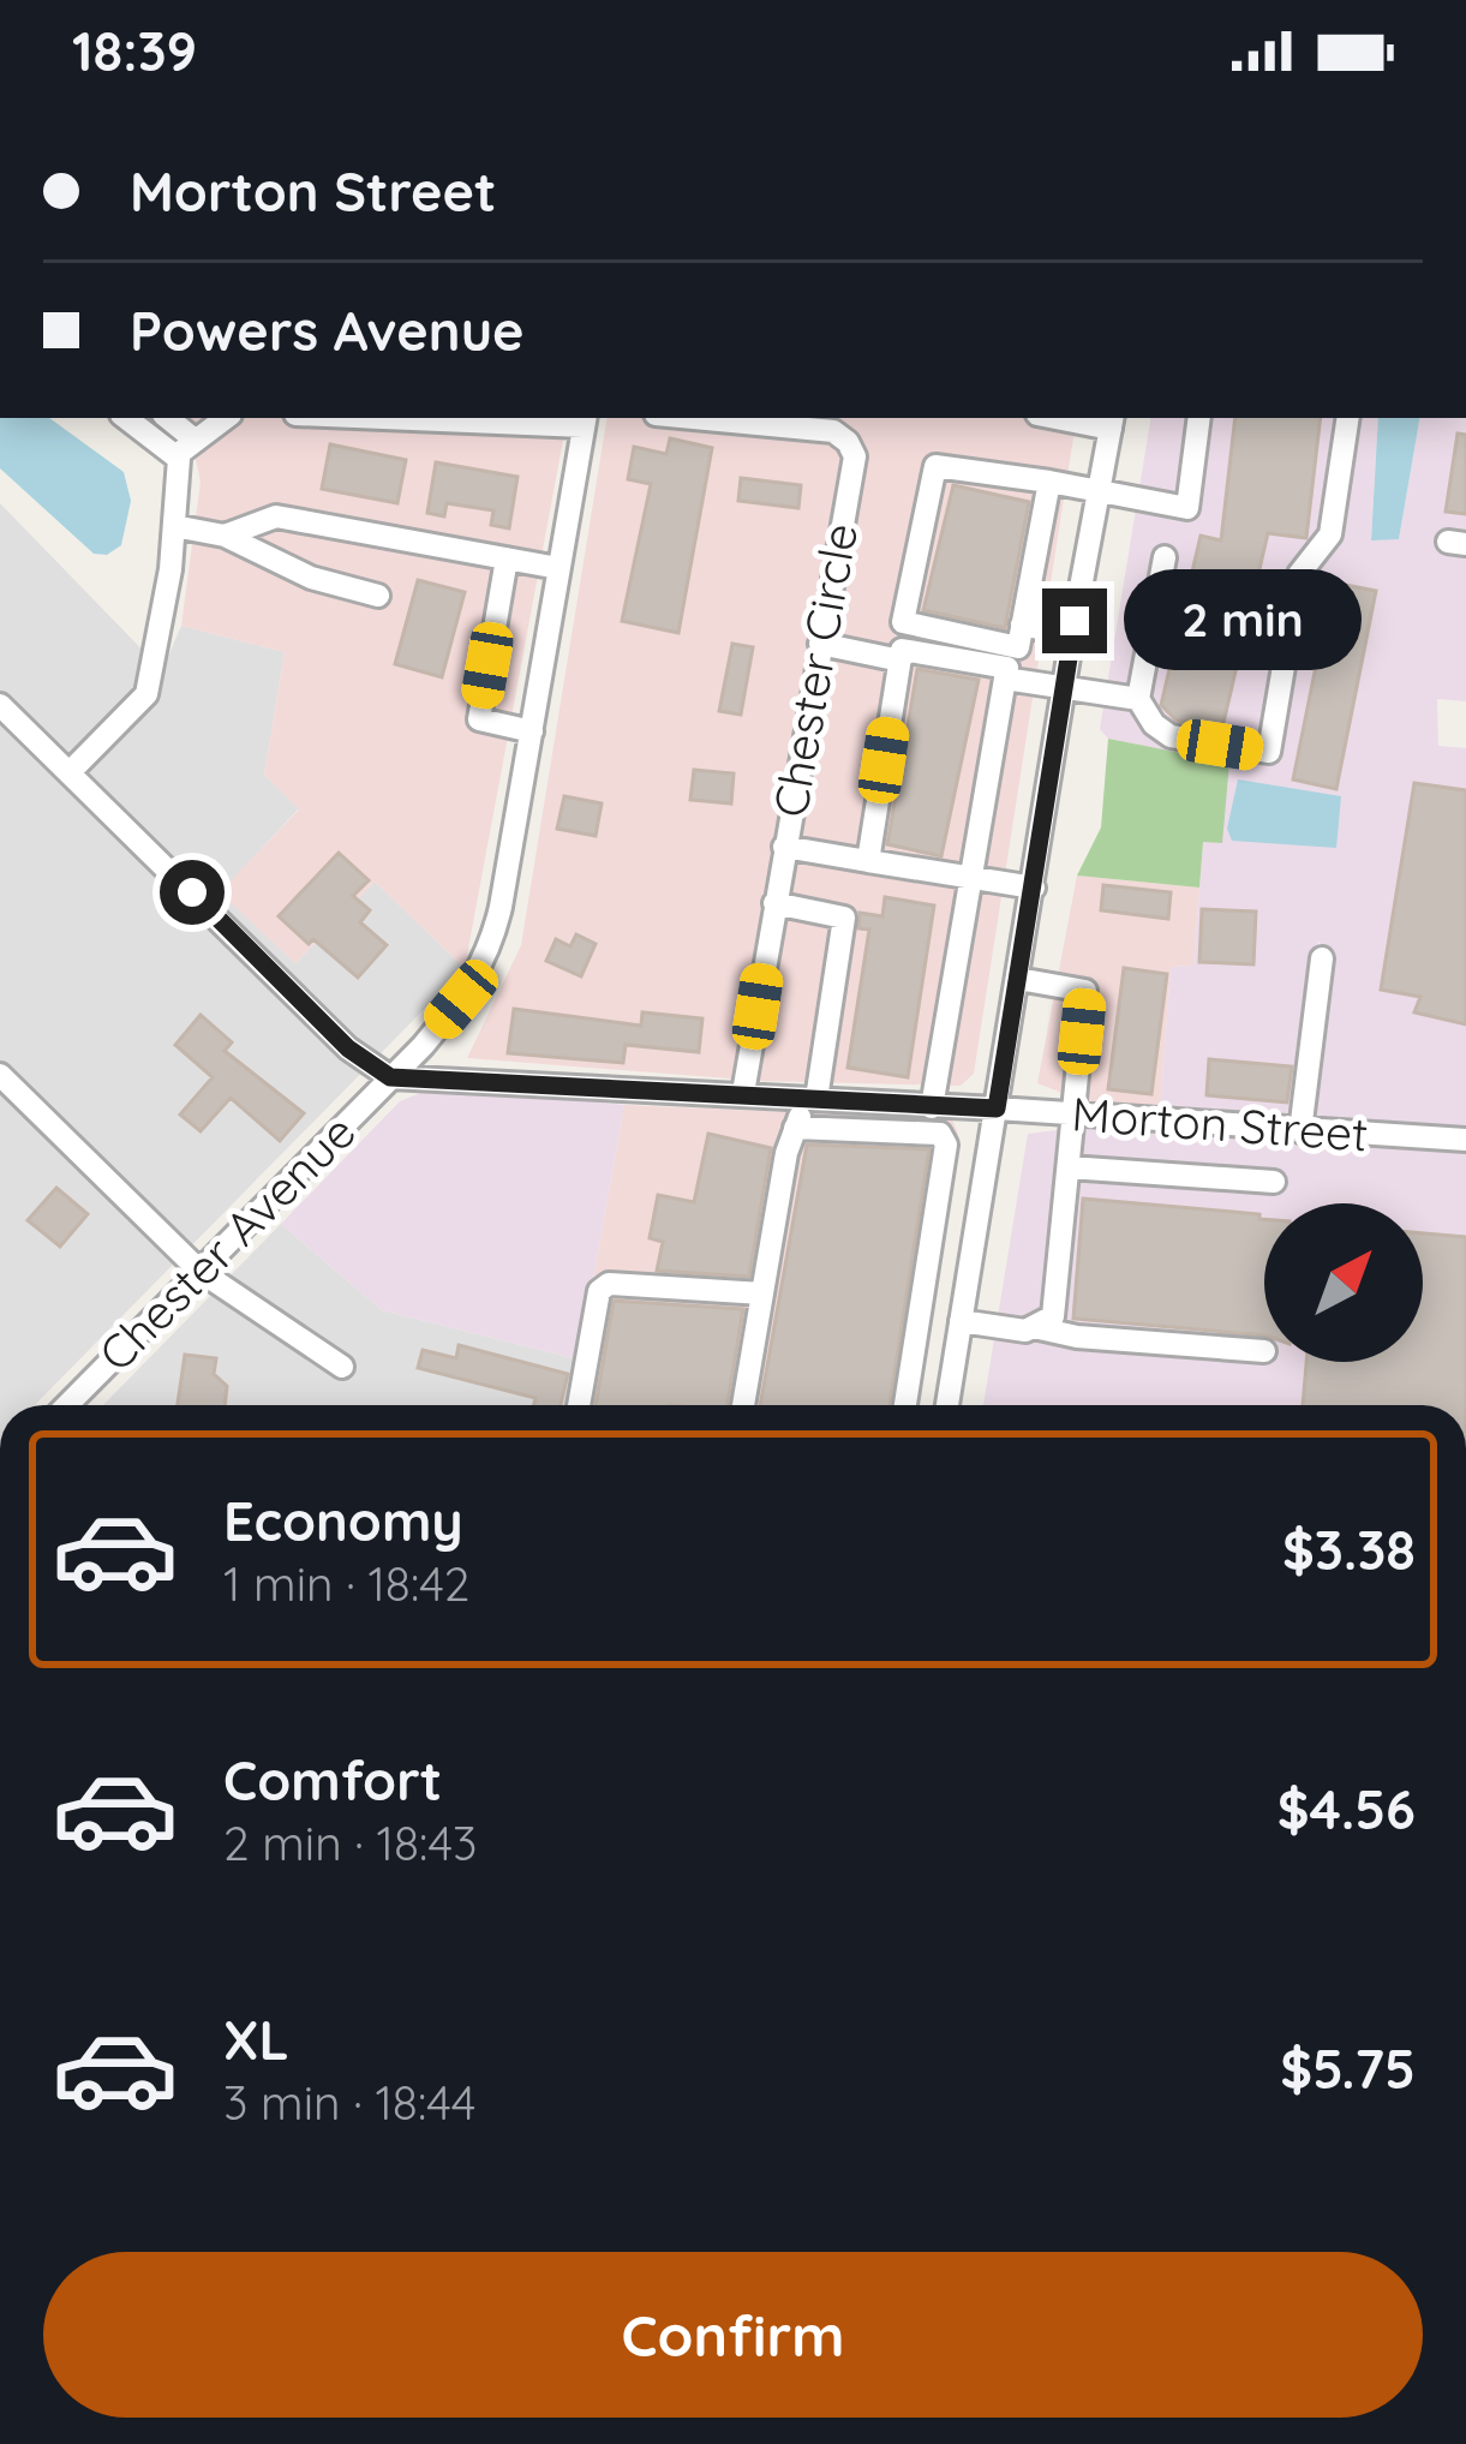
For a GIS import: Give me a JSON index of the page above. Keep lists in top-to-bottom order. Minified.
{"streets":{"street":["Chester Circle","Morton Street","Chester Avenue"]},"crossings":[["Chester Circle","Morton Street"],["Morton Street","Chester Avenue"]],"north":"top right","page":{"status":"18:39","banner":["Morton Street","Powers Avenue"],"bubble":"2 min","list":[{"name":"Economy","note":"1 min · 18:42","value":"$3.38"},{"name":"Comfort","note":"2 min · 18:43","value":"$4.56"},{"name":"XL","note":"3 min · 18:44","value":"$5.75"}],"buttons":"Confirm"}}
